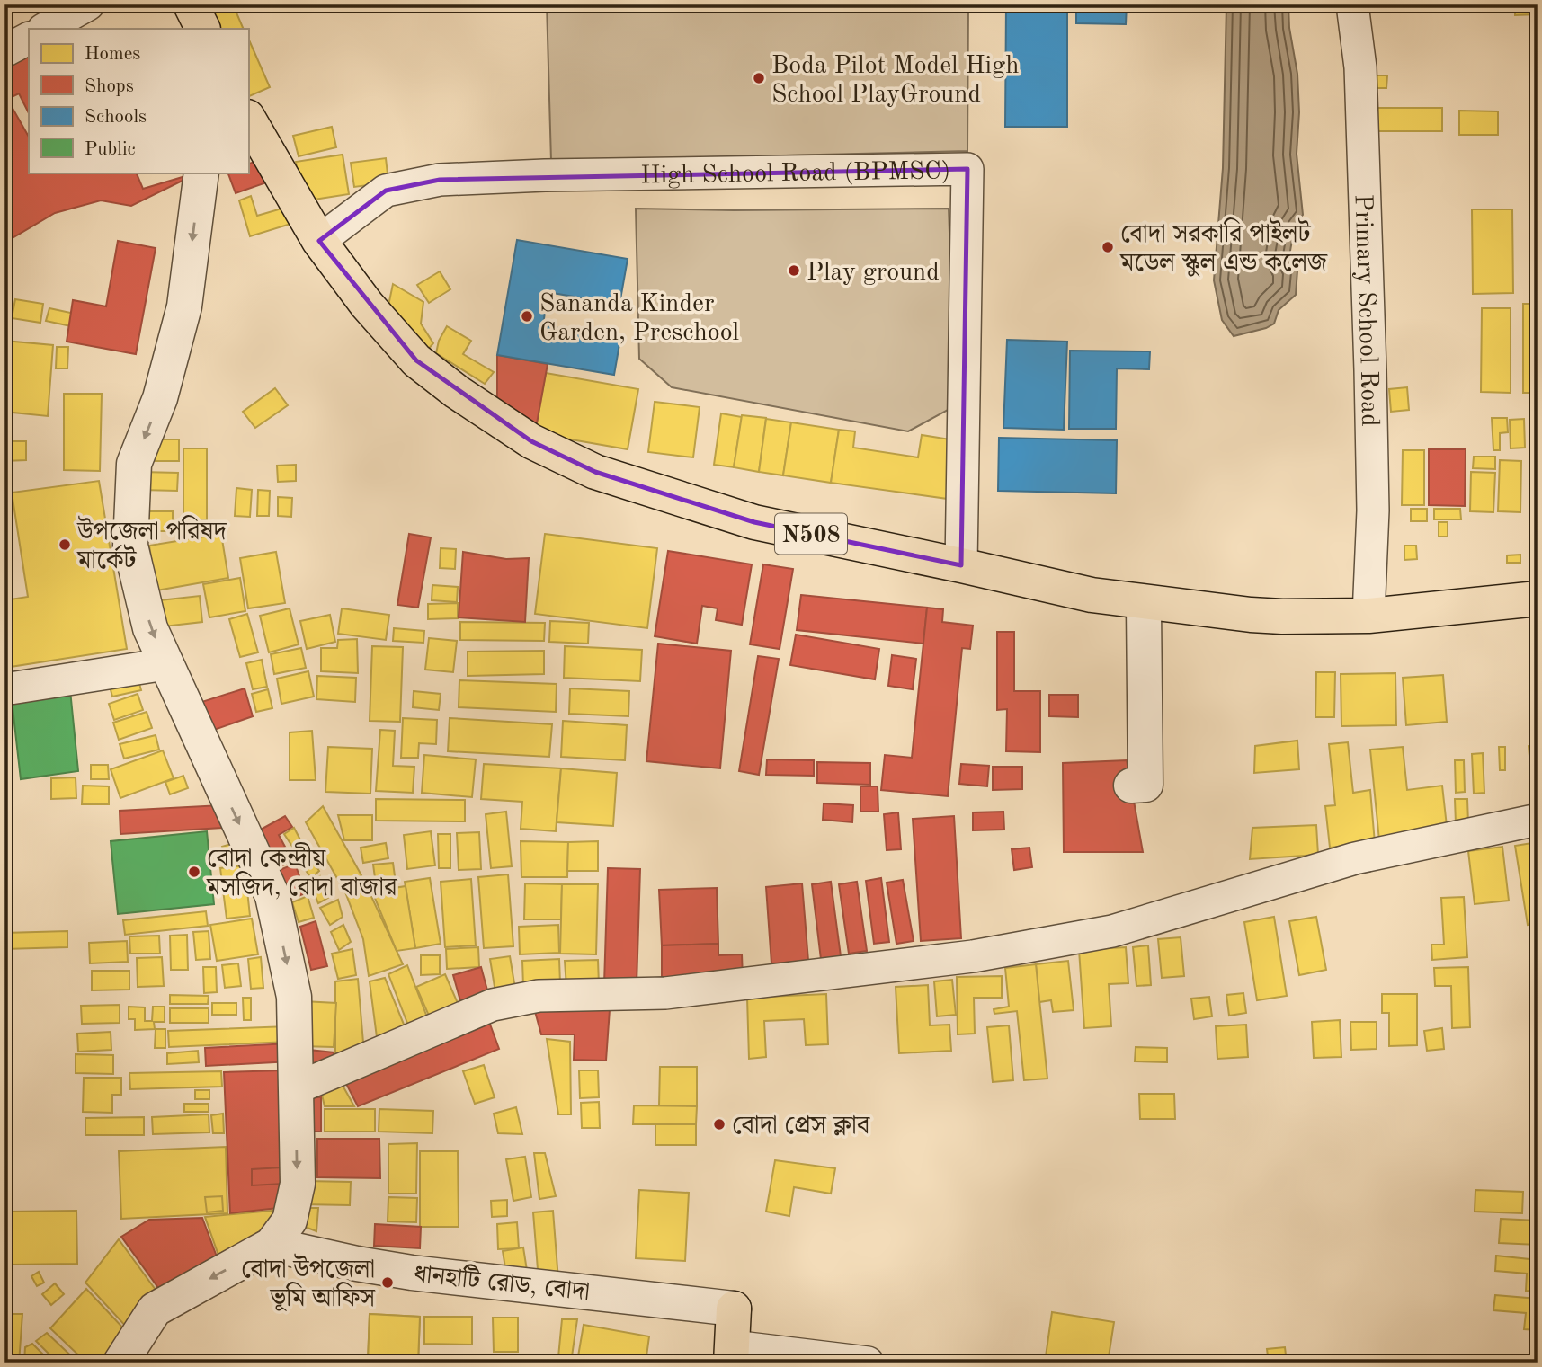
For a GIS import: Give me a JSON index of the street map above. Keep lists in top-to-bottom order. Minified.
{"streets":{"main road":["N508"],"street":["High School Road (BPMSC)","Primary School Road","ধানহাটি রোড, বোদা"]},"crossings":[["High School Road (BPMSC)","N508"],["Primary School Road","N508"]],"places":["Boda Pilot Model High School PlayGround","বোদা সরকারি পাইলট মডেল স্কুল এন্ড কলেজ","Play ground","Sananda Kinder Garden, Preschool","উপজেলা পরিষদ মার্কেট","বোদা কেন্দ্রীয় মসজিদ, বোদা বাজার","বোদা প্রেস ক্লাব","বোদা উপজেলা ভূমি আফিস"],"legend":["Homes","Shops","Schools","Public"]}
